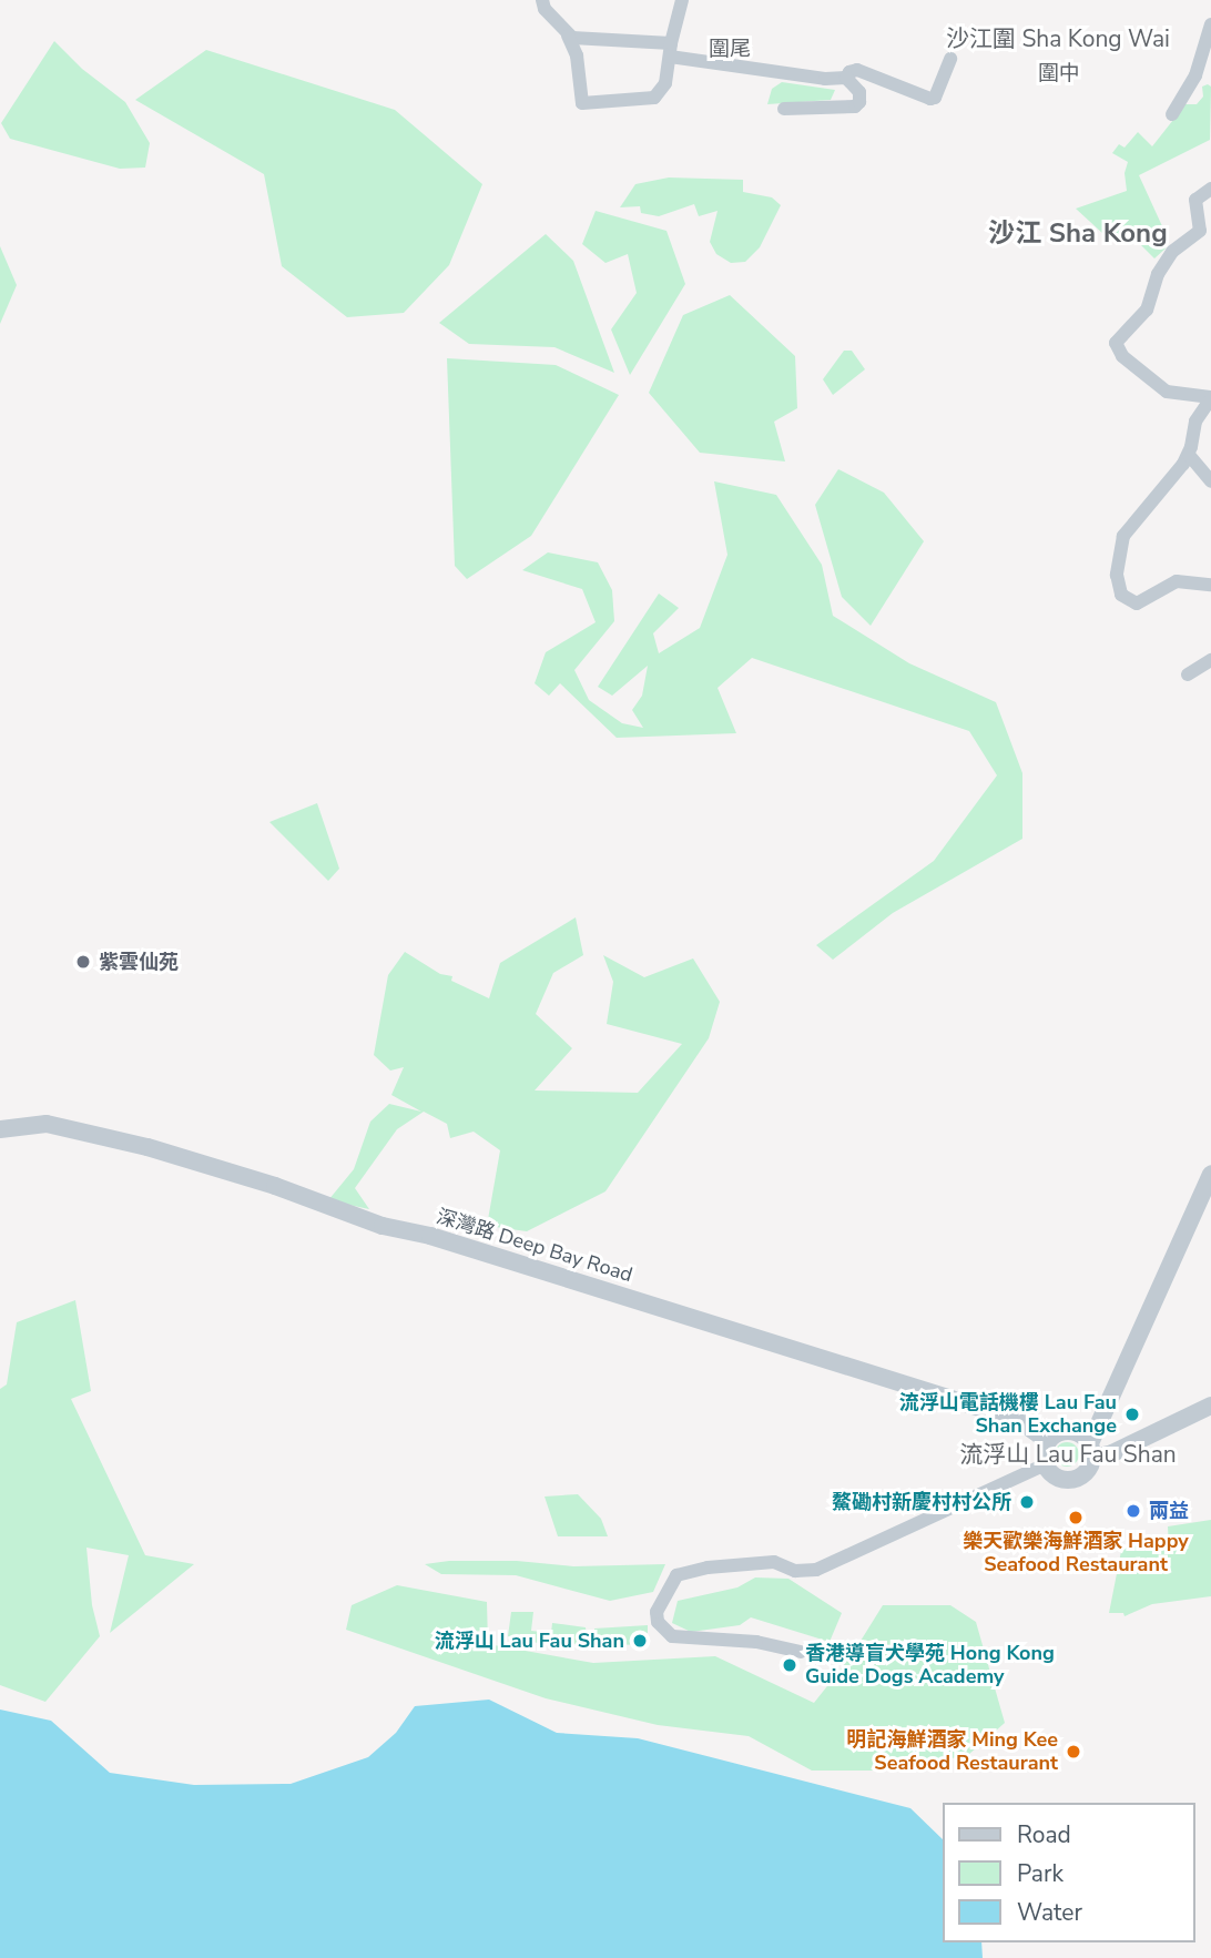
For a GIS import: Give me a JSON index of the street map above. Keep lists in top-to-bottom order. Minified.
{"streets":{"street":["深灣路 Deep Bay Road"]},"districts":["沙江圍 Sha Kong Wai","圍尾","圍中","沙江 Sha Kong","流浮山 Lau Fau Shan"],"places":["紫雲仙苑","流浮山電話機樓 Lau Fau Shan Exchange","鰲磡村新慶村村公所","兩益","樂天歡樂海鮮酒家 Happy Seafood Restaurant","流浮山 Lau Fau Shan","香港導盲犬學苑 Hong Kong Guide Dogs Academy","明記海鮮酒家 Ming Kee Seafood Restaurant"],"legend":["Road","Park","Water"]}
